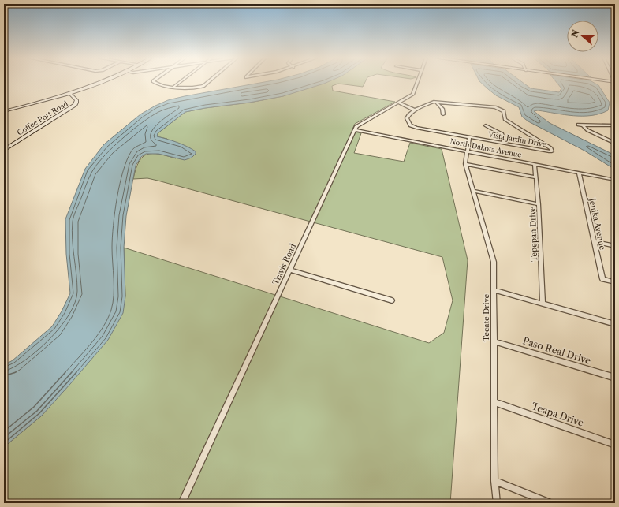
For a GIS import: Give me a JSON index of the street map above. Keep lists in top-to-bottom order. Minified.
{"streets":{"street":["Coffee Port Road","Vista Jardin Drive","North Dakota Avenue","Jenika Avenue","Tepepan Drive","Travis Road","Tecate Drive","Paso Real Drive","Teapa Drive"]},"crossings":[["Vista Jardin Drive","Tecate Drive"],["North Dakota Avenue","Jenika Avenue"],["North Dakota Avenue","Tepepan Drive"],["North Dakota Avenue","Travis Road"],["North Dakota Avenue","Tecate Drive"],["Tecate Drive","Paso Real Drive"],["Tecate Drive","Teapa Drive"]],"north":"left"}
